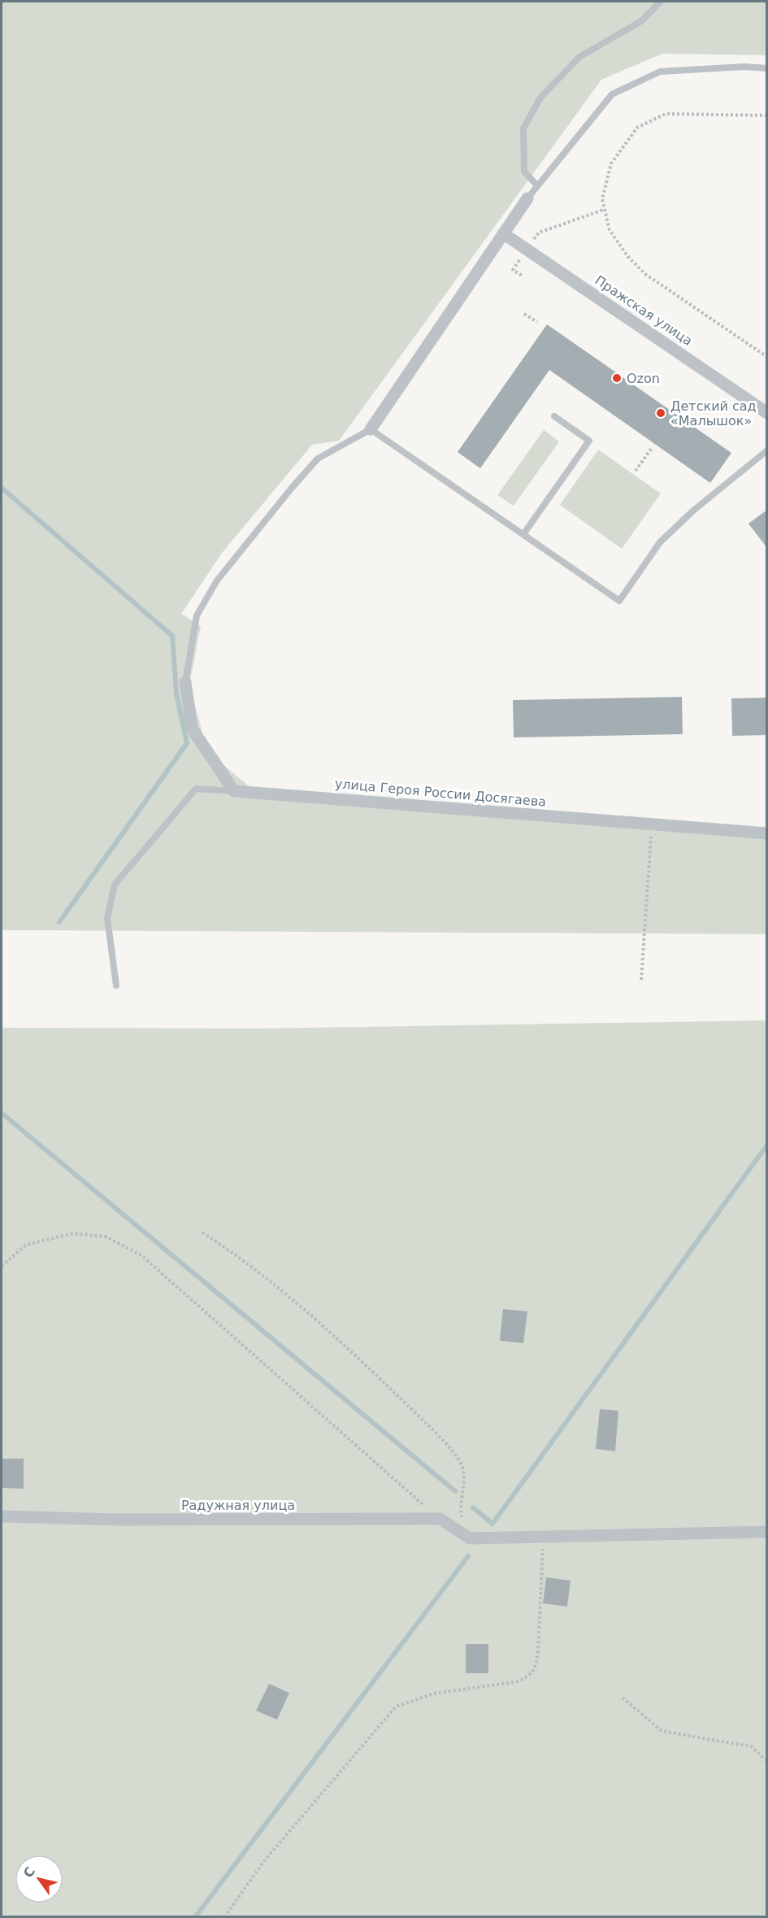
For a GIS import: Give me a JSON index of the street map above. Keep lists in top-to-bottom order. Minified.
{"streets":{"street":["Пражская улица","улица Героя России Досягаева","Радужная улица"]},"places":["Ozon","Детский сад «Малышок»"],"north":"top left"}
